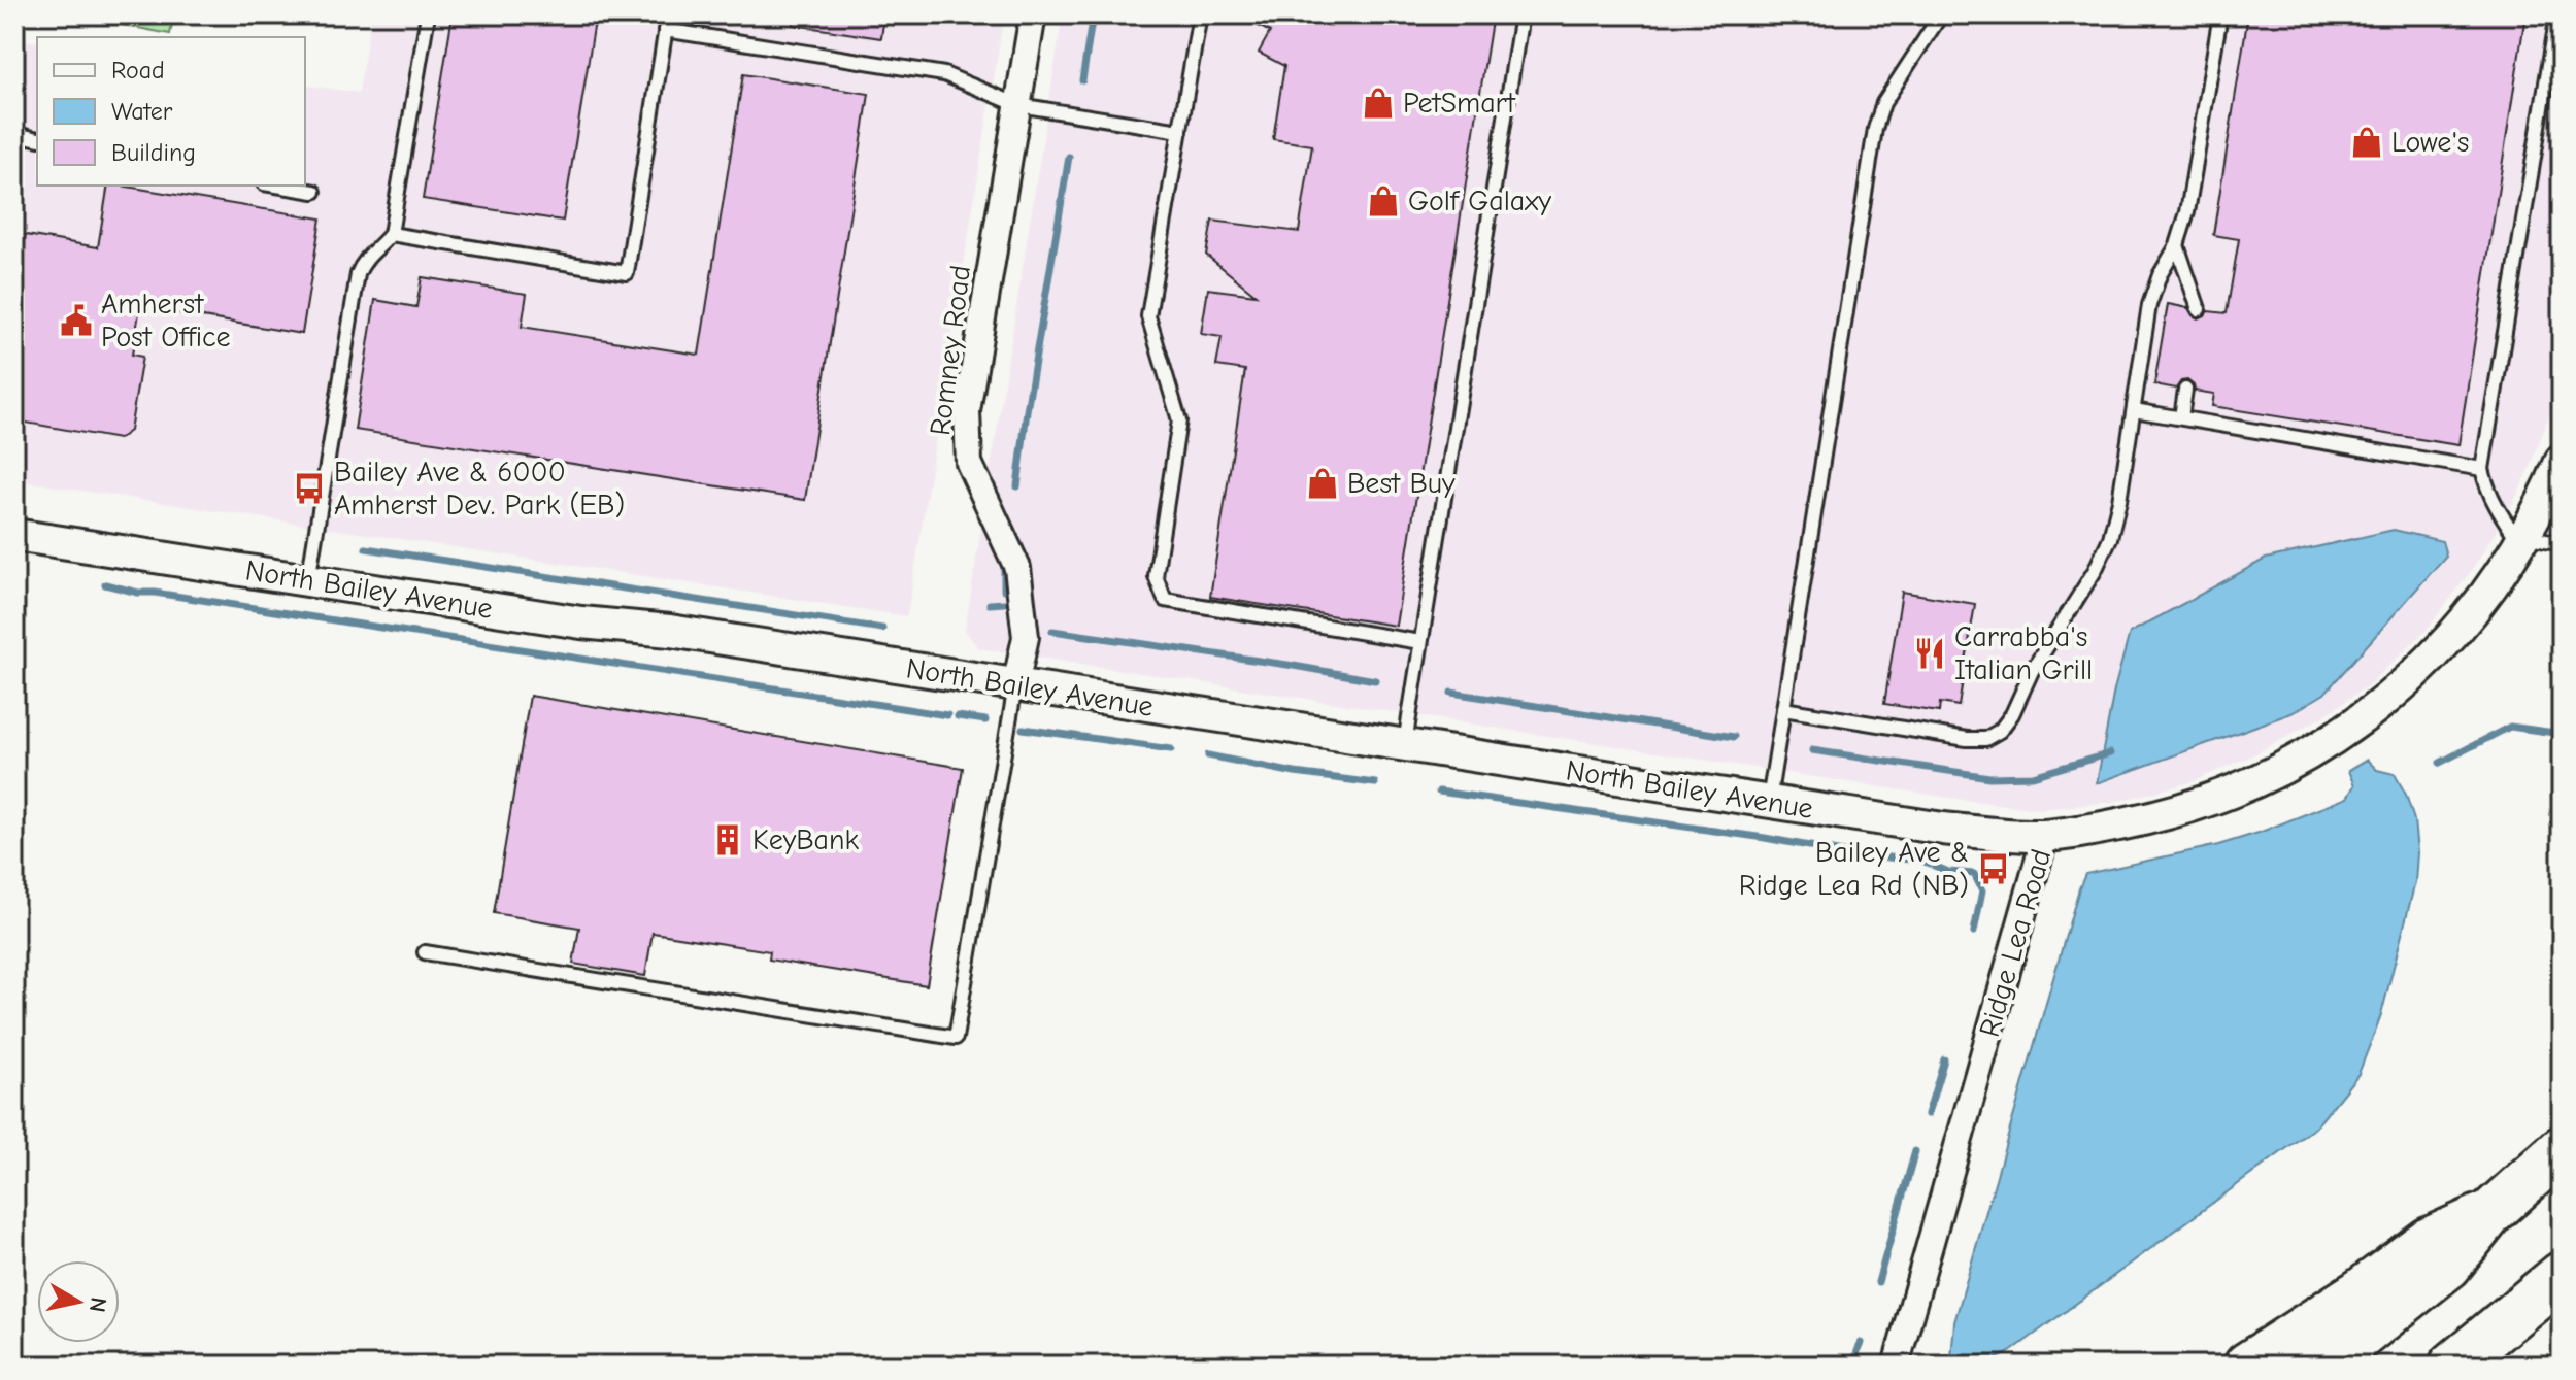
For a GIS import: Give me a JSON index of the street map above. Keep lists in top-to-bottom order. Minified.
{"streets":{"street":["Romney Road","North Bailey Avenue","Ridge Lea Road"]},"crossings":[["Romney Road","North Bailey Avenue"],["North Bailey Avenue","Ridge Lea Road"]],"places":{"shop":["PetSmart","Lowe's","Golf Galaxy","Best Buy"],"public building":["Amherst Post Office"],"bus stop":["Bailey Ave & 6000 Amherst Dev. Park (EB)","Bailey Ave & Ridge Lea Rd (NB)"],"restaurant":["Carrabba's Italian Grill"],"building":["KeyBank"]},"legend":["Road","Water","Building"],"north":"right"}
